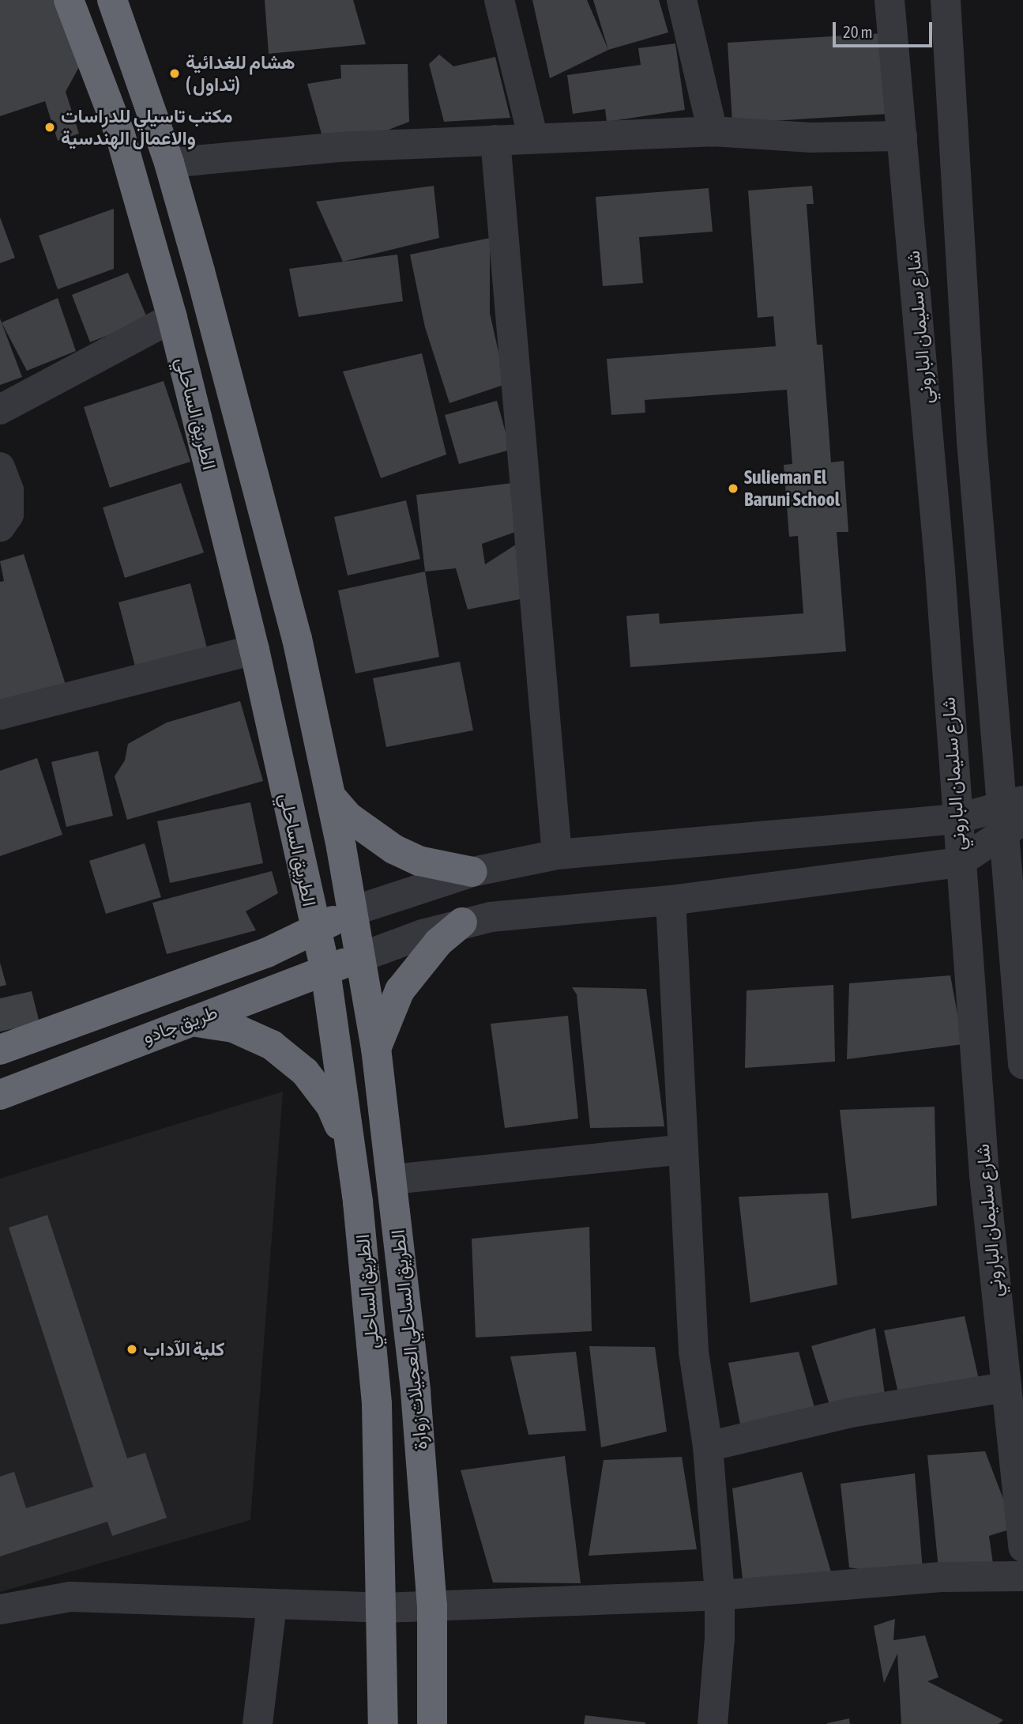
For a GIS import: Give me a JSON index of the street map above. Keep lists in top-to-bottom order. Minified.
{"streets":{"highway":["الطريق الساحلي","طريق جادو","الطريق الساحلي العجيلات زوارة"],"street":["شارع سليمان الباروني"]},"crossings":[["الطريق الساحلي","طريق جادو"],["الطريق الساحلي","الطريق الساحلي العجيلات زوارة"],["طريق جادو","الطريق الساحلي العجيلات زوارة"]],"places":["هشام للغدائية ( تداول)","مكتب تاسيلي للدراسات والاعمال الهندسية","Sulieman El Baruni School","كلية الآداب"],"scale_bar":"20 m"}
